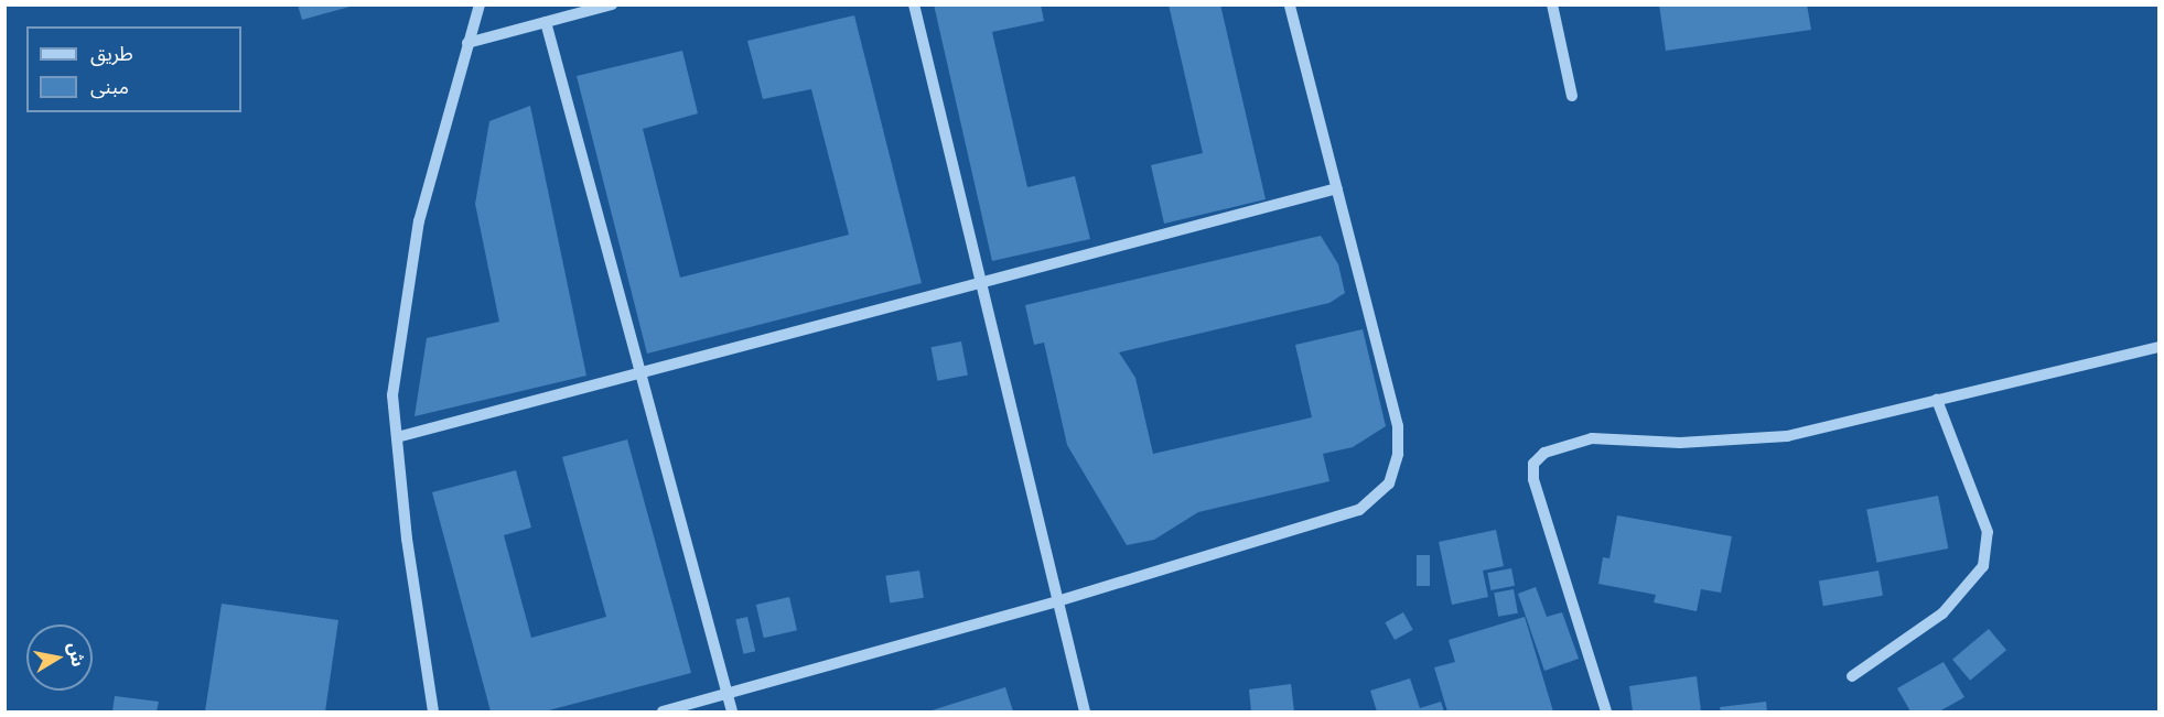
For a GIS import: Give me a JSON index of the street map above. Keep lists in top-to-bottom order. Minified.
{"legend":["طريق","مبنى"],"north":"right"}
